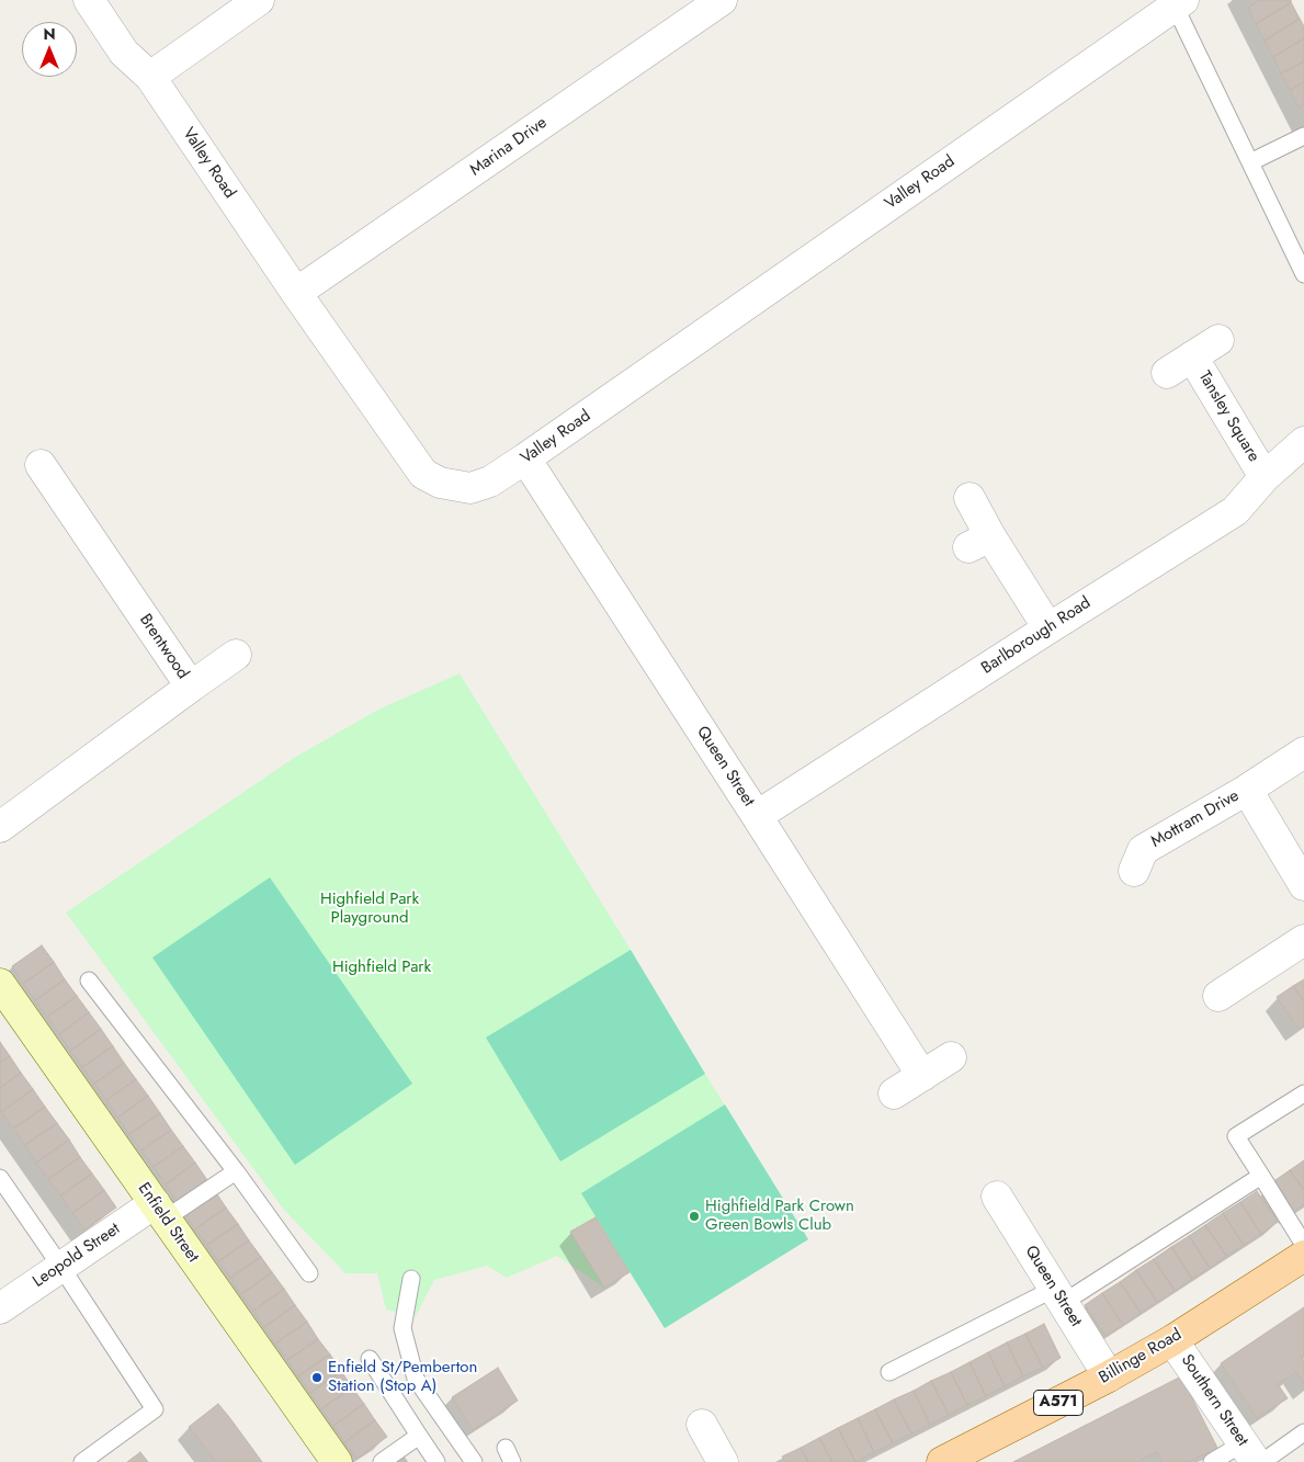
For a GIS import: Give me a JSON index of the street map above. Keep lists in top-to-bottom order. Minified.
{"streets":{"main road":["Billinge Road","A571"],"street":["Marina Drive","Valley Road","Tansley Square","Barlborough Road","Brentwood","Queen Street","Mottram Drive","Enfield Street","Leopold Street","Southern Street"]},"crossings":[["Marina Drive","Valley Road"],["Valley Road","Queen Street"],["Tansley Square","Barlborough Road"],["Barlborough Road","Queen Street"],["Queen Street","Billinge Road"],["Enfield Street","Leopold Street"],["Billinge Road","Southern Street"]],"parks":["Highfield Park Playground","Highfield Park"],"places":["Highfield Park Crown Green Bowls Club","Enfield St/Pemberton Station (Stop A)"],"north":"top"}
